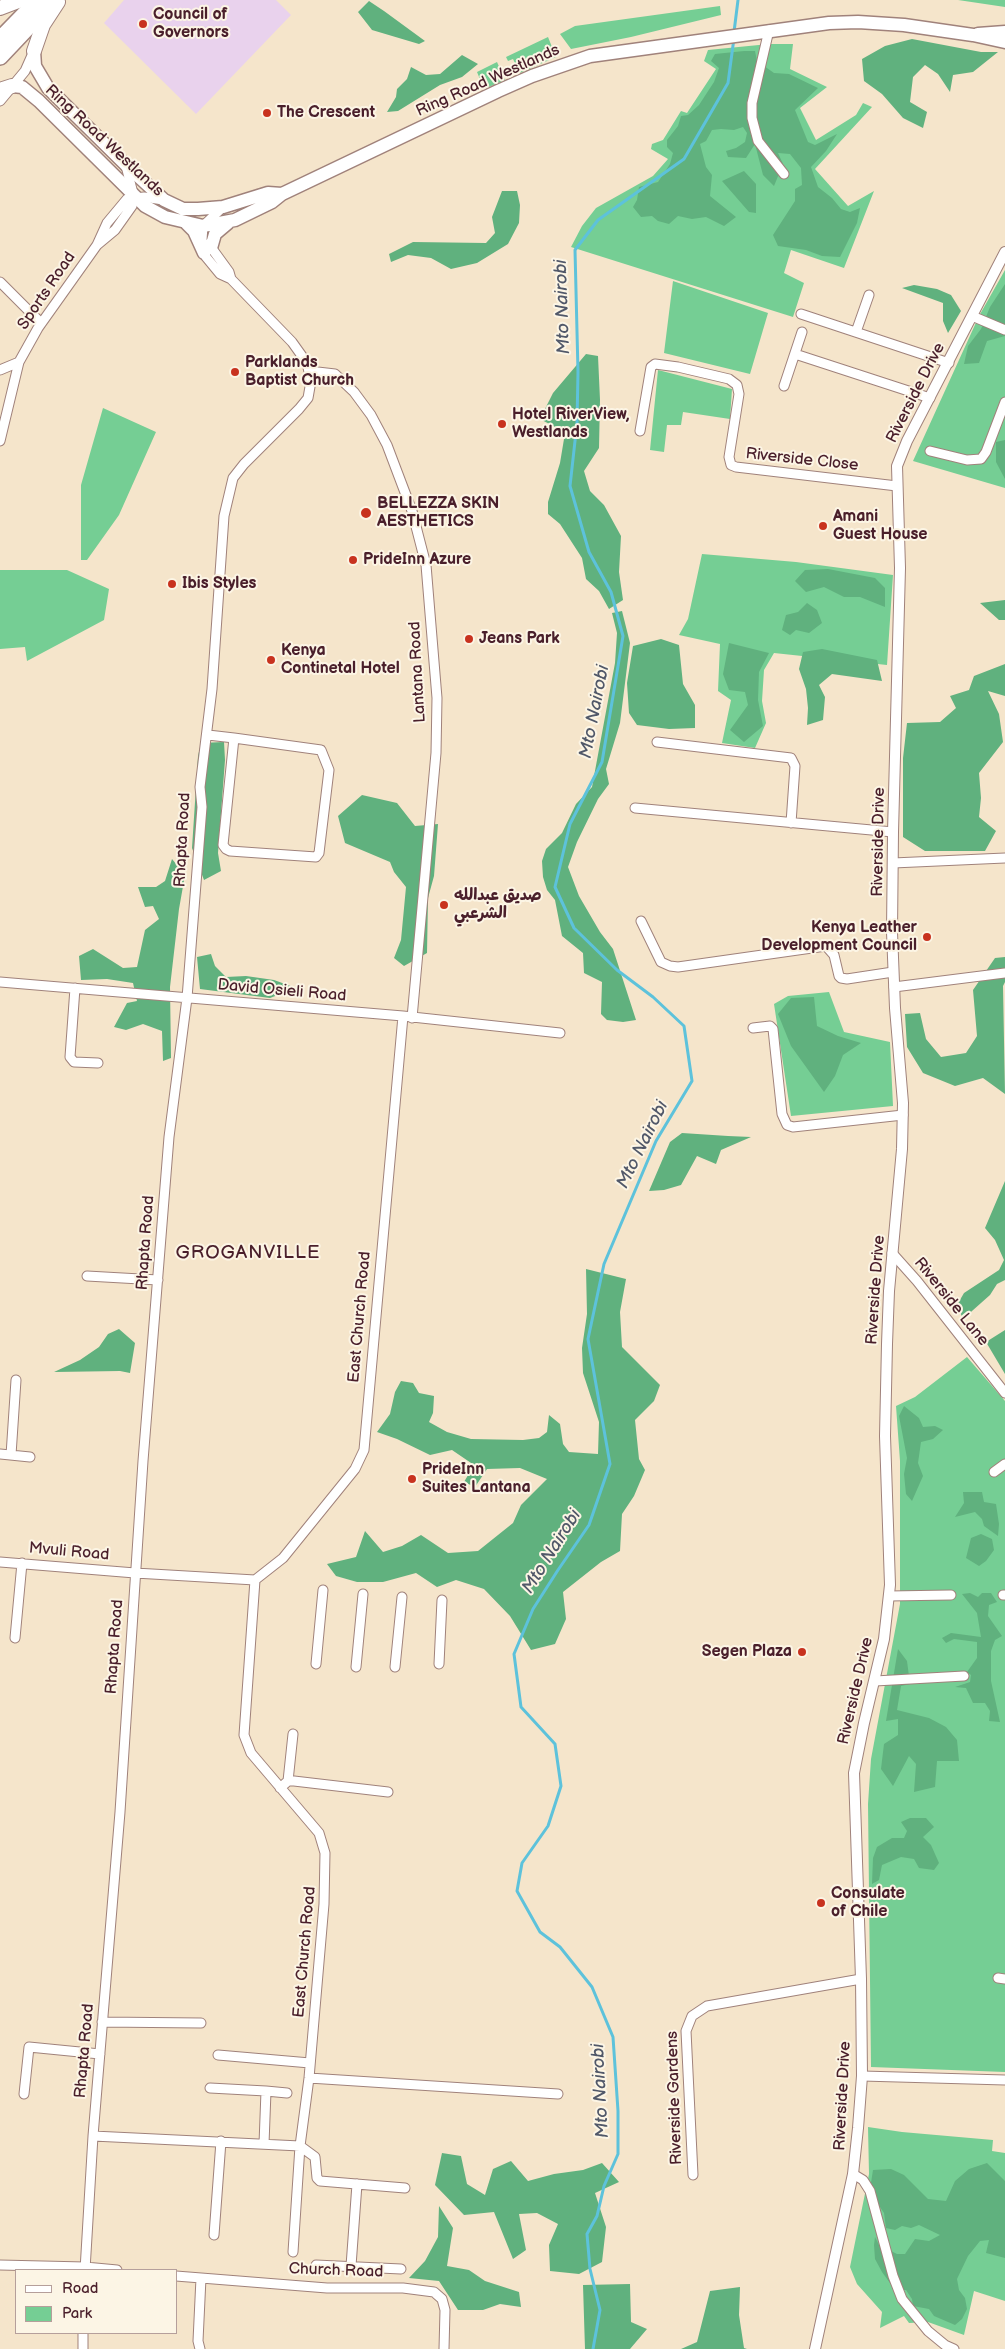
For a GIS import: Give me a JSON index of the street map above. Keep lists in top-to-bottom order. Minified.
{"streets":{"main road":["Ring Road Westlands"],"street":["Sports Road","Riverside Drive","Riverside Close","Lantana Road","Rhapta Road","David Osieli Road","Riverside Lane","East Church Road","Mvuli Road","Riverside Gardens","Church Road"]},"crossings":[["Ring Road Westlands","Sports Road"],["Ring Road Westlands","Rhapta Road"],["Riverside Drive","Riverside Close"],["Riverside Drive","Riverside Lane"],["Riverside Drive","Riverside Gardens"],["Lantana Road","Rhapta Road"],["Lantana Road","David Osieli Road"],["Lantana Road","East Church Road"],["Rhapta Road","David Osieli Road"],["Rhapta Road","Mvuli Road"],["David Osieli Road","East Church Road"]],"districts":["GROGANVILLE"],"water":["Mto Nairobi"],"places":["Council of Governors","The Crescent","Parklands Baptist Church","Hotel RiverView, Westlands","BELLEZZA SKIN AESTHETICS","Amani Guest House","PrideInn Azure","Ibis Styles","Jeans Park","Kenya Continetal Hotel","صديق عبدالله الشرعبي","Kenya Leather Development Council","PrideInn Suites Lantana","Segen Plaza","Consulate of Chile"],"legend":["Road","Park"]}
